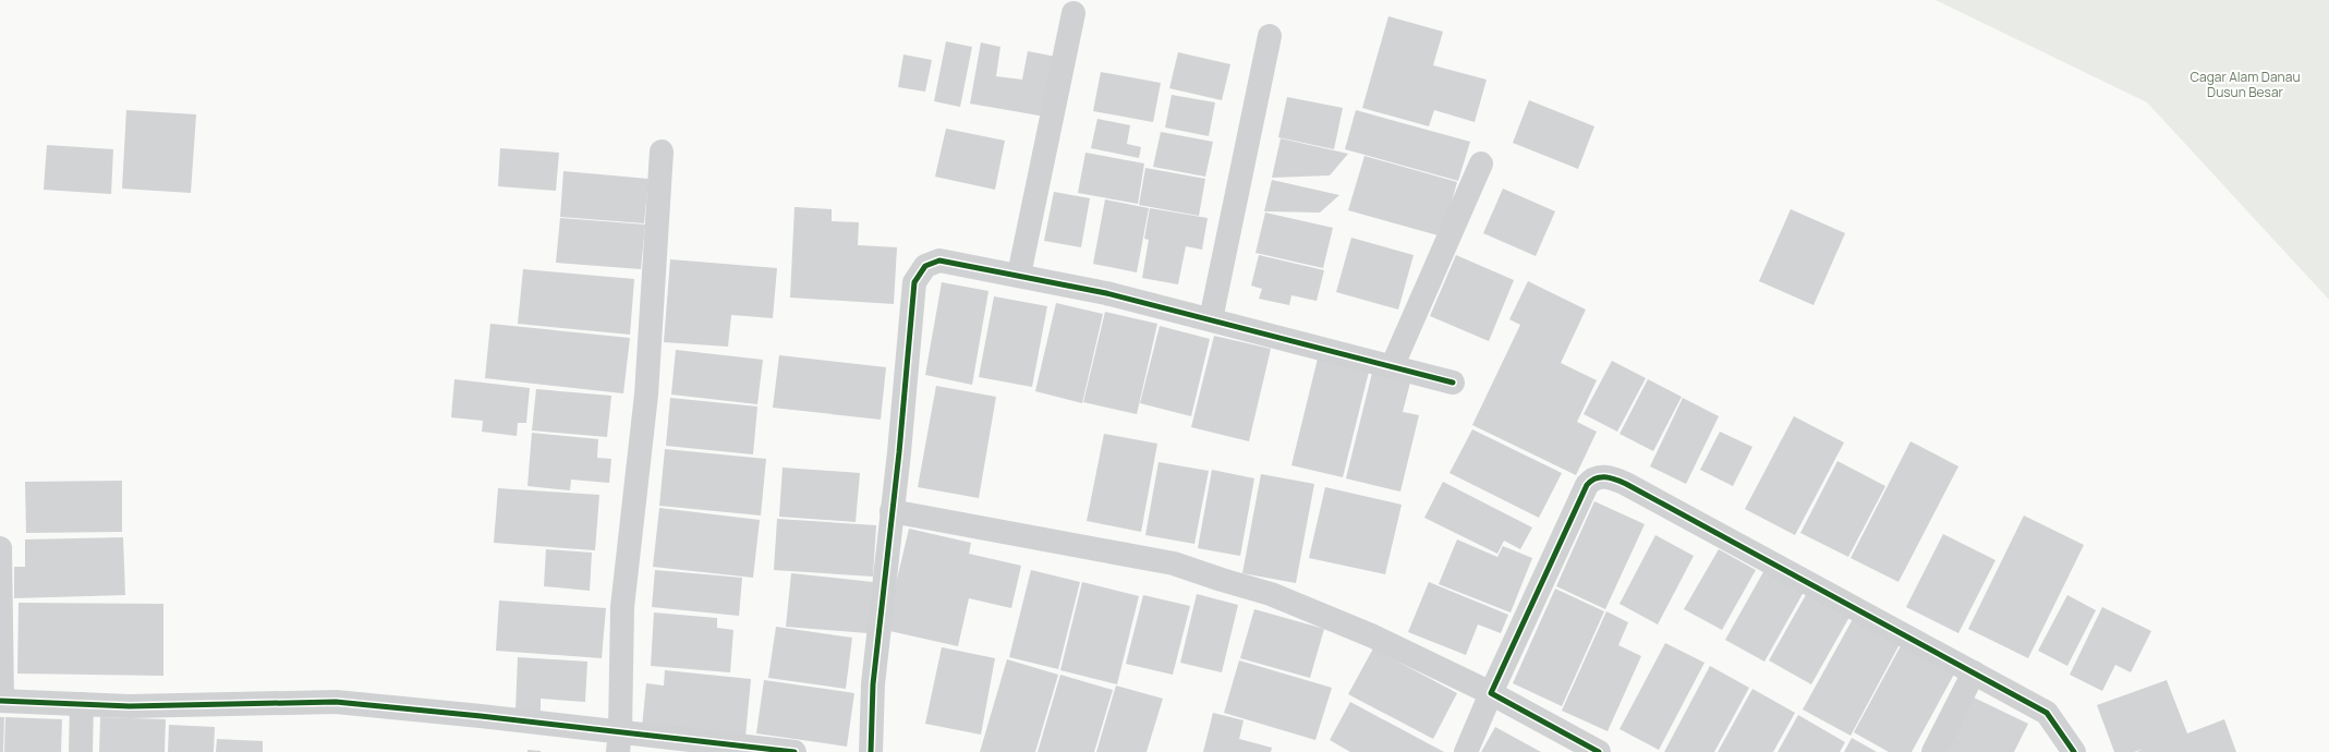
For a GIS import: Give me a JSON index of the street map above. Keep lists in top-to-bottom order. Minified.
{"parks":["Cagar Alam Danau Dusun Besar"]}
